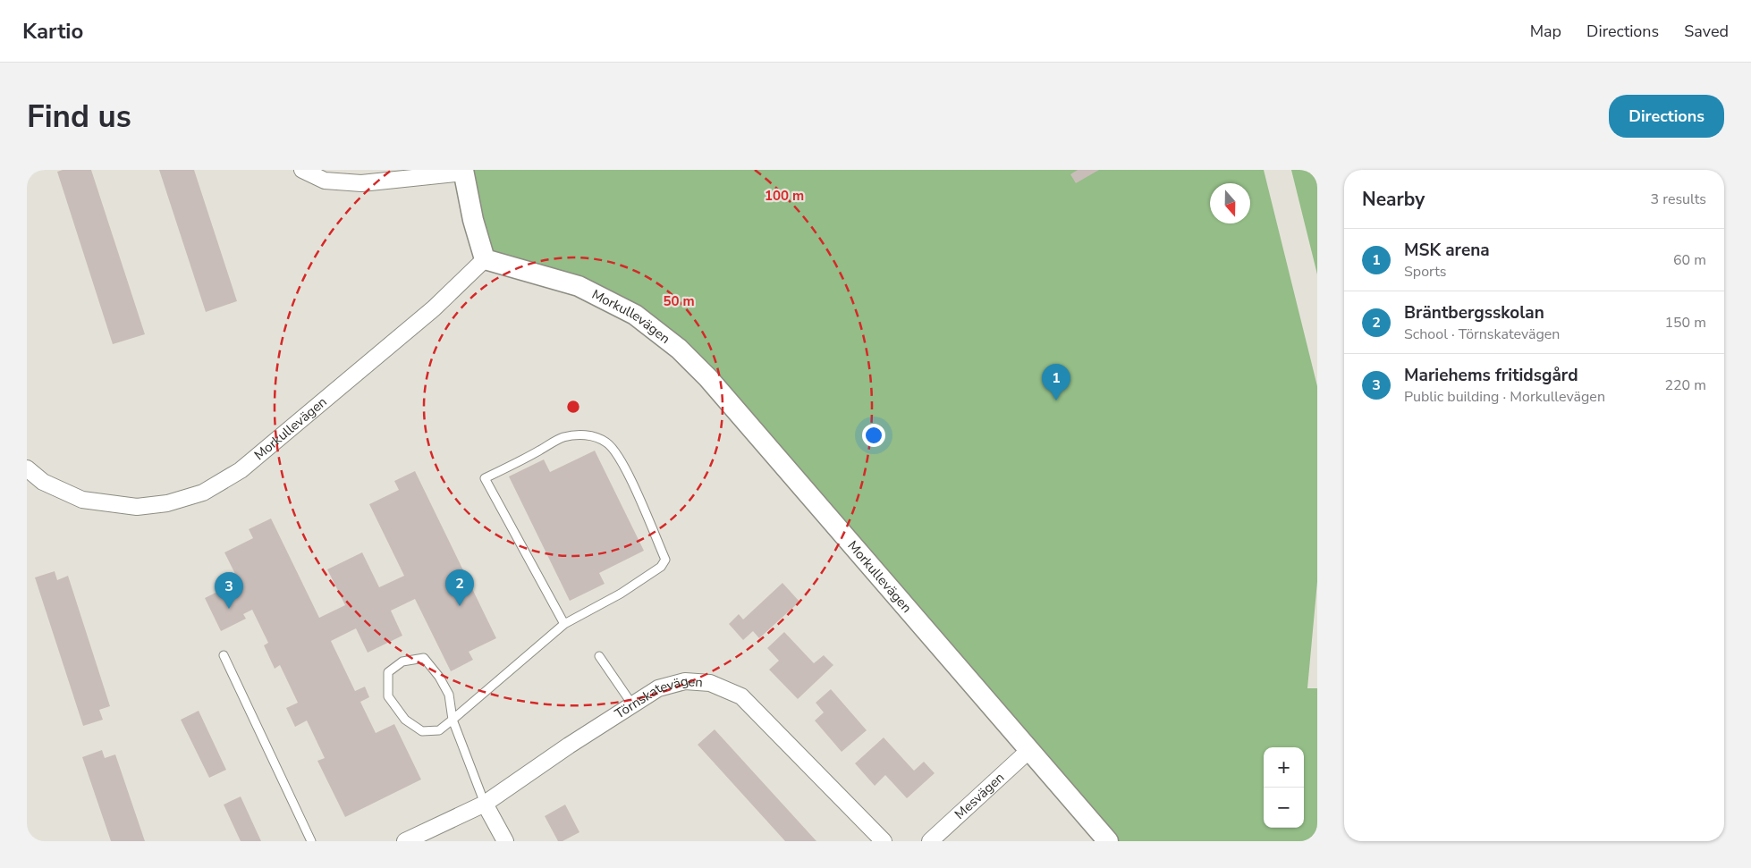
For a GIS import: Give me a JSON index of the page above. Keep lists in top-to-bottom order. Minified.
{"streets":{"street":["Morkullevägen","Törnskatevägen","Mesvägen"]},"crossings":[["Morkullevägen","Mesvägen"]],"north":"bottom","page":{"header":"Kartio","nav":["Map","Directions","Saved"],"buttons":"Directions","title":"Find us","heading":["Nearby","3 results"],"list":[{"mark":"1","name":"MSK arena","note":"Sports","value":"60 m"},{"mark":"2","name":"Bräntbergsskolan","note":"School · Törnskatevägen","value":"150 m"},{"mark":"3","name":"Mariehems fritidsgård","note":"Public building · Morkullevägen","value":"220 m"}],"pins":["1","2","3"],"map_buttons":["+","−"]},"rings":["100 m","50 m"]}
